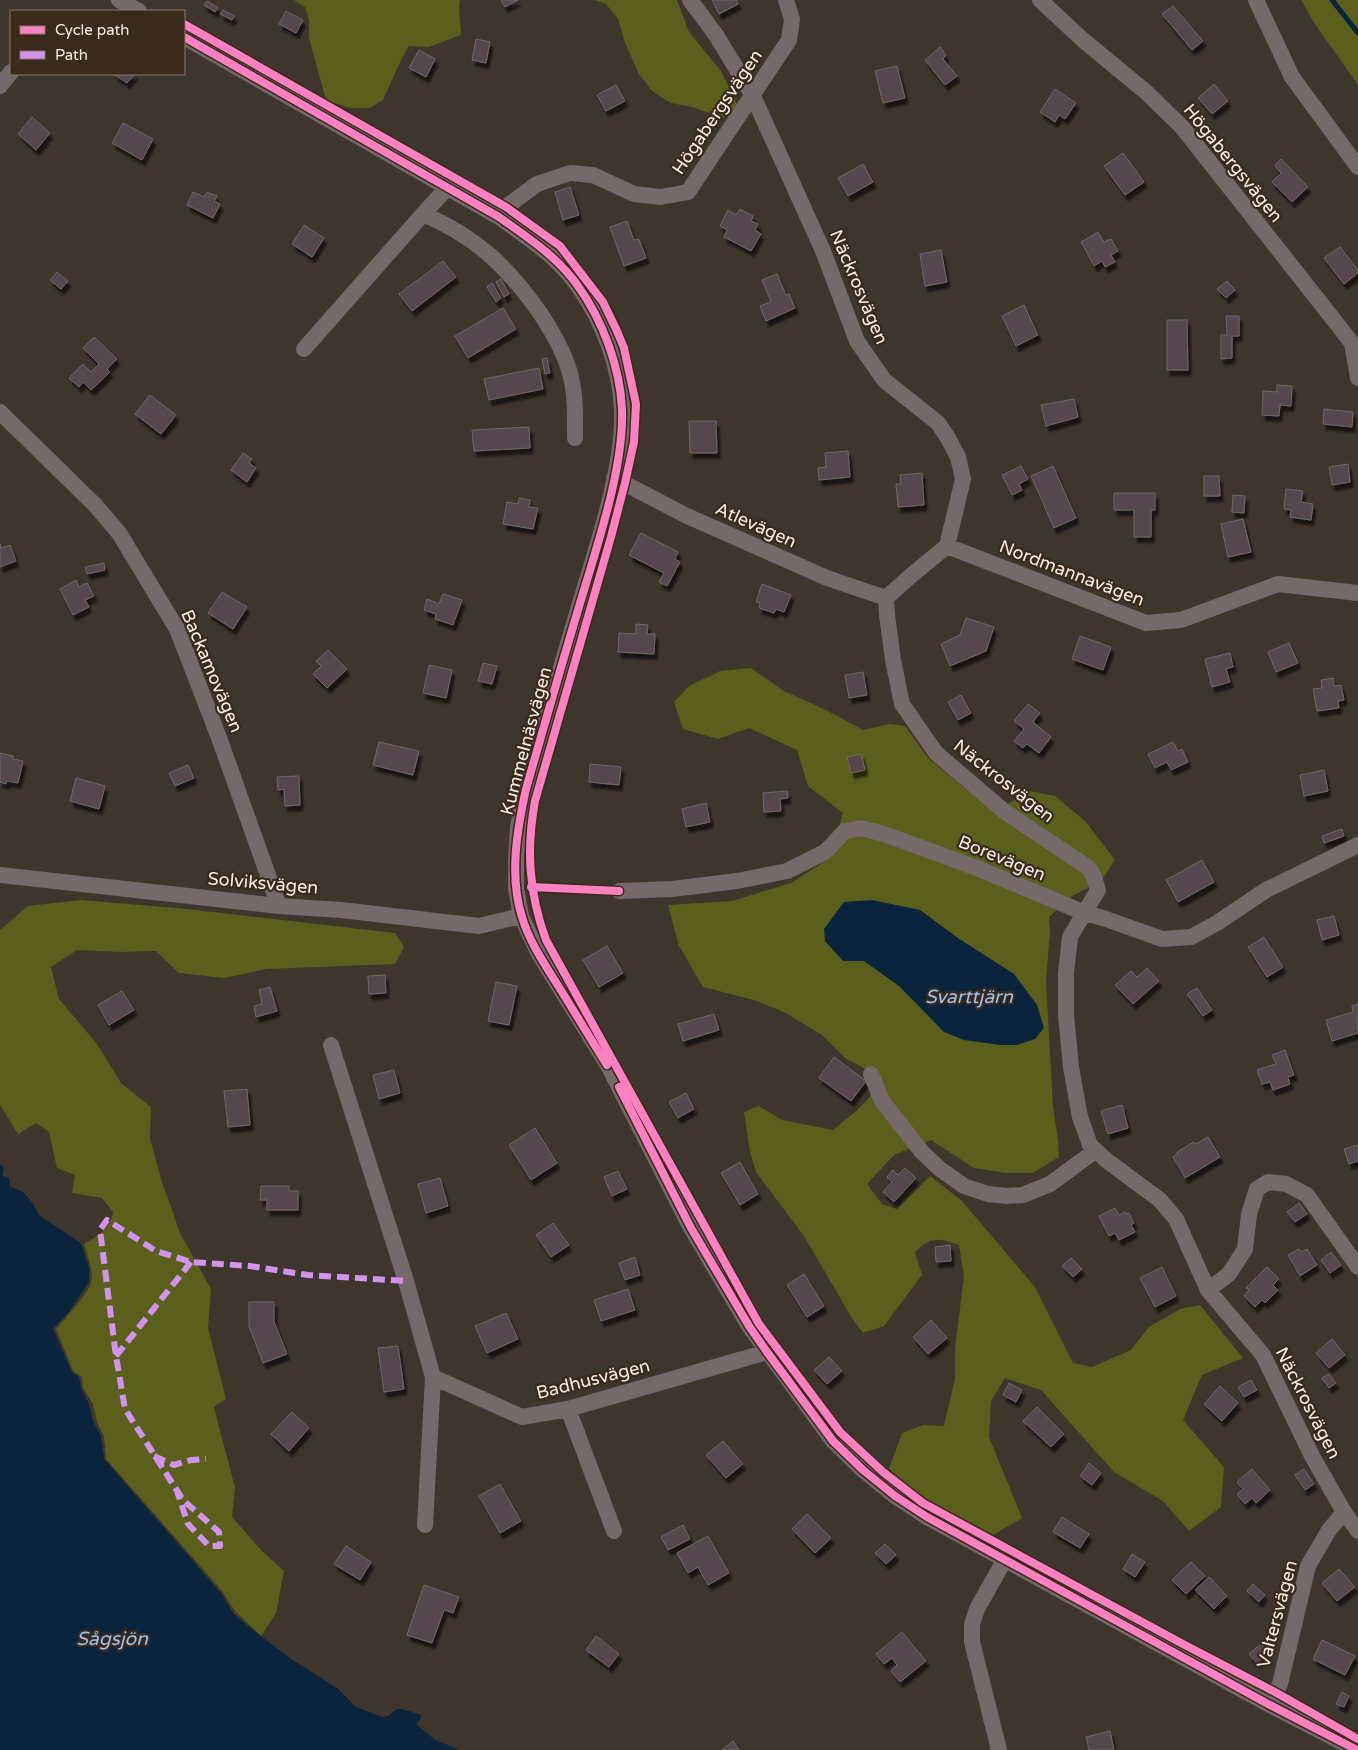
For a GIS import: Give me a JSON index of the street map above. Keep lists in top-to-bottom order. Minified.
{"streets":{"street":["Högabergsvägen","Näckrosvägen","Atlevägen","Nordmannavägen","Backamovägen","Kummelnäsvägen","Borevägen","Solviksvägen","Badhusvägen","Valtersvägen"]},"crossings":[["Högabergsvägen","Näckrosvägen"],["Högabergsvägen","Kummelnäsvägen"],["Näckrosvägen","Atlevägen"],["Näckrosvägen","Nordmannavägen"],["Näckrosvägen","Borevägen"],["Näckrosvägen","Valtersvägen"],["Atlevägen","Kummelnäsvägen"],["Backamovägen","Solviksvägen"],["Kummelnäsvägen","Solviksvägen"],["Kummelnäsvägen","Badhusvägen"],["Kummelnäsvägen","Valtersvägen"]],"water":["Svarttjärn","Sågsjön"],"legend":["Cycle path","Path"]}
